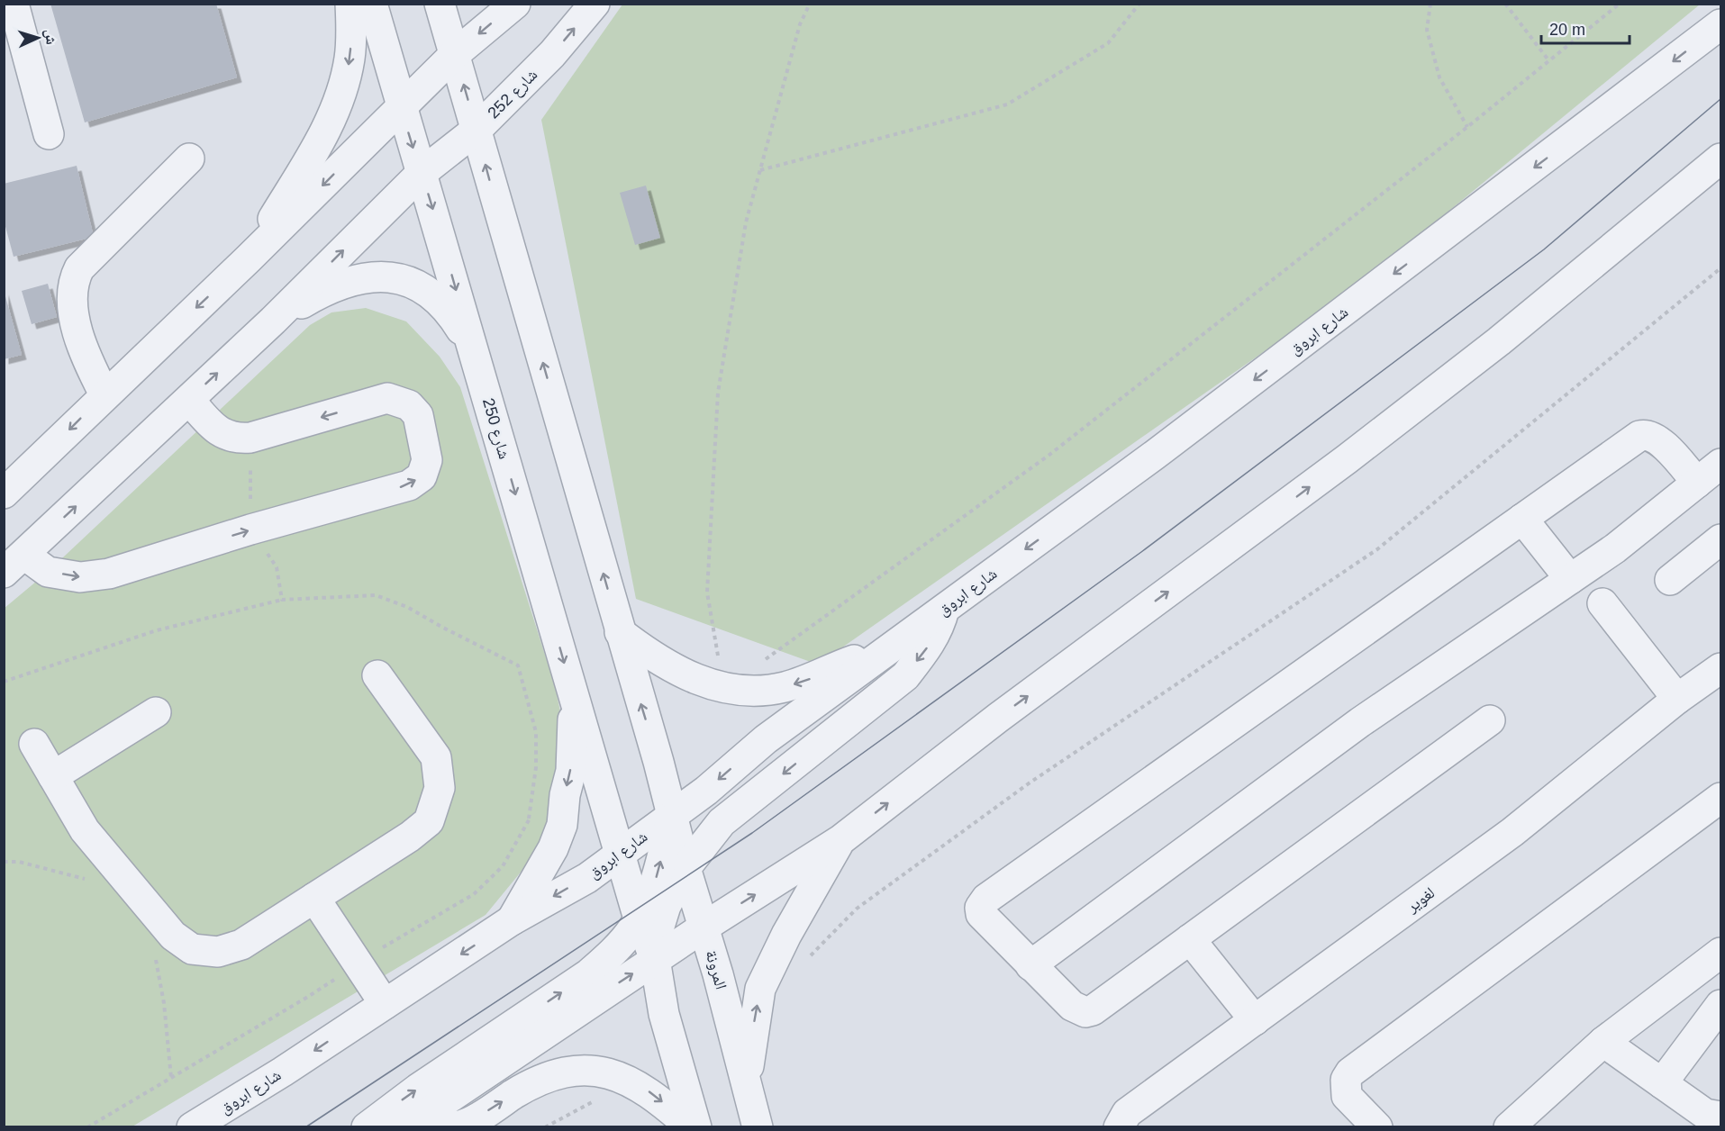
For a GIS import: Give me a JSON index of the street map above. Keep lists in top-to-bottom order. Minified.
{"streets":{"street":["شارع 252","شارع ابروق","شارع 250","لغوير","المرونة"]},"crossings":[["شارع 252","شارع 250"],["شارع ابروق","شارع 250"],["شارع ابروق","المرونة"]],"scale_bar":"20 m","north":"right"}
